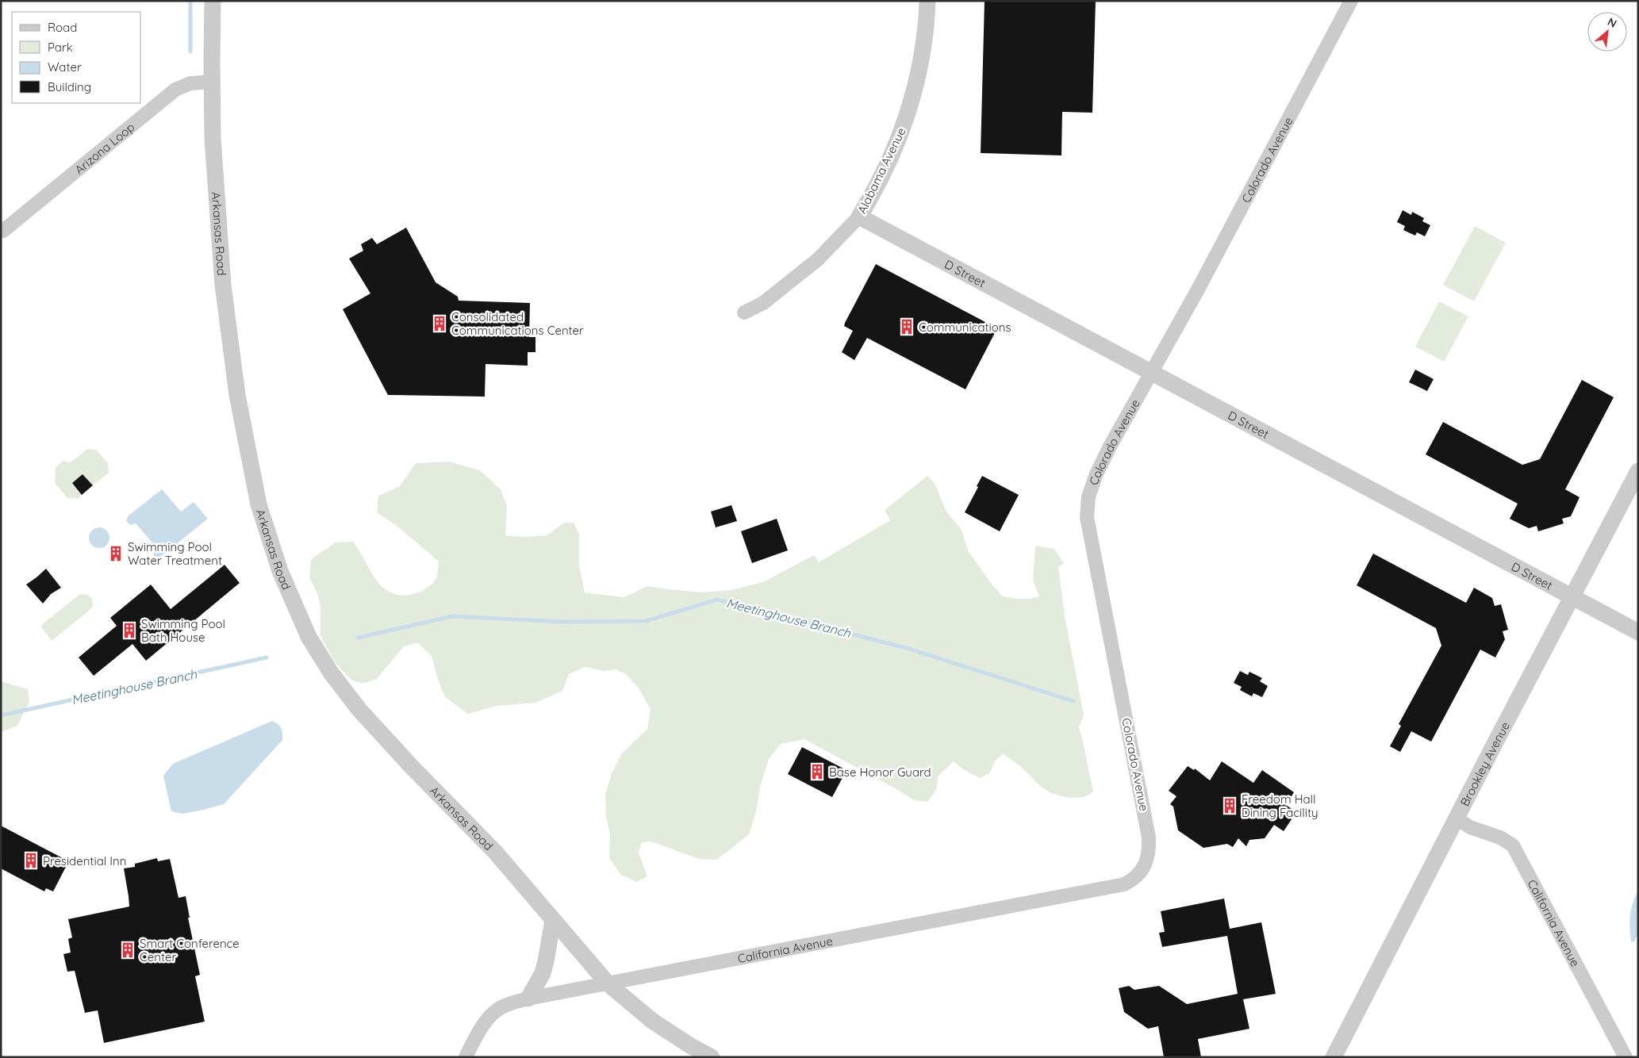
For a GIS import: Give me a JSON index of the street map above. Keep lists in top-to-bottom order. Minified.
{"streets":{"street":["Arizona Loop","Colorado Avenue","Alabama Avenue","Arkansas Road","D Street","Brookley Avenue","California Avenue"]},"crossings":[["Arizona Loop","Arkansas Road"],["Colorado Avenue","D Street"],["Colorado Avenue","California Avenue"],["Alabama Avenue","D Street"],["Arkansas Road","California Avenue"],["D Street","Brookley Avenue"],["Brookley Avenue","California Avenue"]],"water":["Meetinghouse Branch"],"places":{"building":["Consolidated Communications Center","Communications","Swimming Pool Water Treatment","Swimming Pool Bath House","Base Honor Guard","Freedom Hall Dining Facility","Presidential Inn","Smart Conference Center"]},"legend":["Road","Park","Water","Building"],"north":"top right"}
